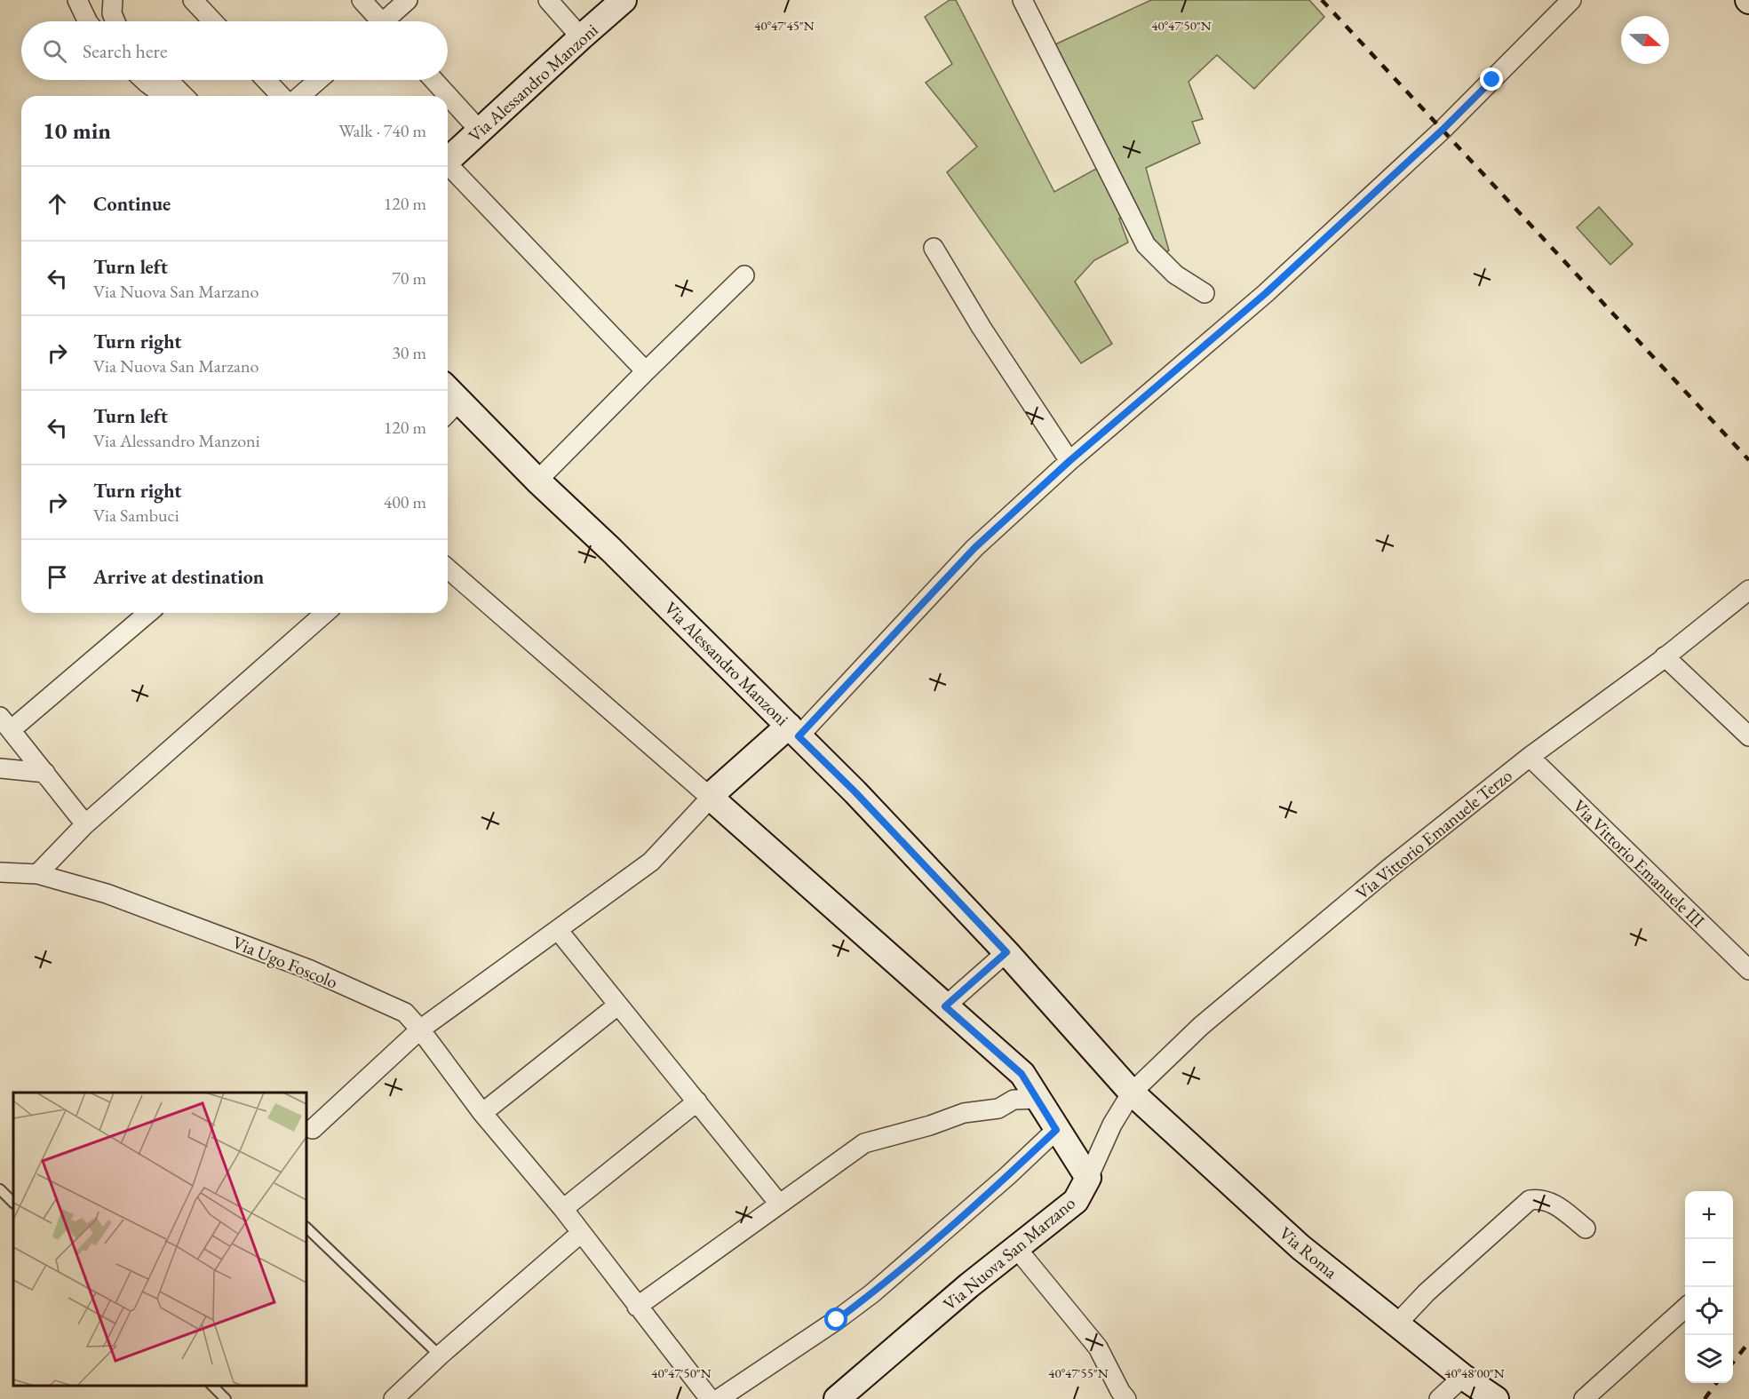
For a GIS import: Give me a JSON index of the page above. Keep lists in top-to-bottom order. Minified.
{"streets":{"main road":["Via Alessandro Manzoni","Via Roma","Via Nuova San Marzano"],"street":["Via Vittorio Emanuele Terzo","Via Vittorio Emanuele III","Via Ugo Foscolo"]},"crossings":[["Via Alessandro Manzoni","Via Vittorio Emanuele Terzo"],["Via Alessandro Manzoni","Via Roma"],["Via Vittorio Emanuele Terzo","Via Vittorio Emanuele III"],["Via Vittorio Emanuele Terzo","Via Roma"],["Via Vittorio Emanuele Terzo","Via Nuova San Marzano"]],"north":"right","page":{"search":"Search here","heading":["10 min","Walk · 740 m"],"list":[["Continue","120 m"],["Turn left","Via Nuova San Marzano","70 m"],["Turn right","Via Nuova San Marzano","30 m"],["Turn left","Via Alessandro Manzoni","120 m"],["Turn right","Via Sambuci","400 m"],"Arrive at destination"],"map_buttons":["+","−"]},"coordinates":["40°47'45\"N","40°47'50\"N","40°47'55\"N","40°48'00\"N"]}
